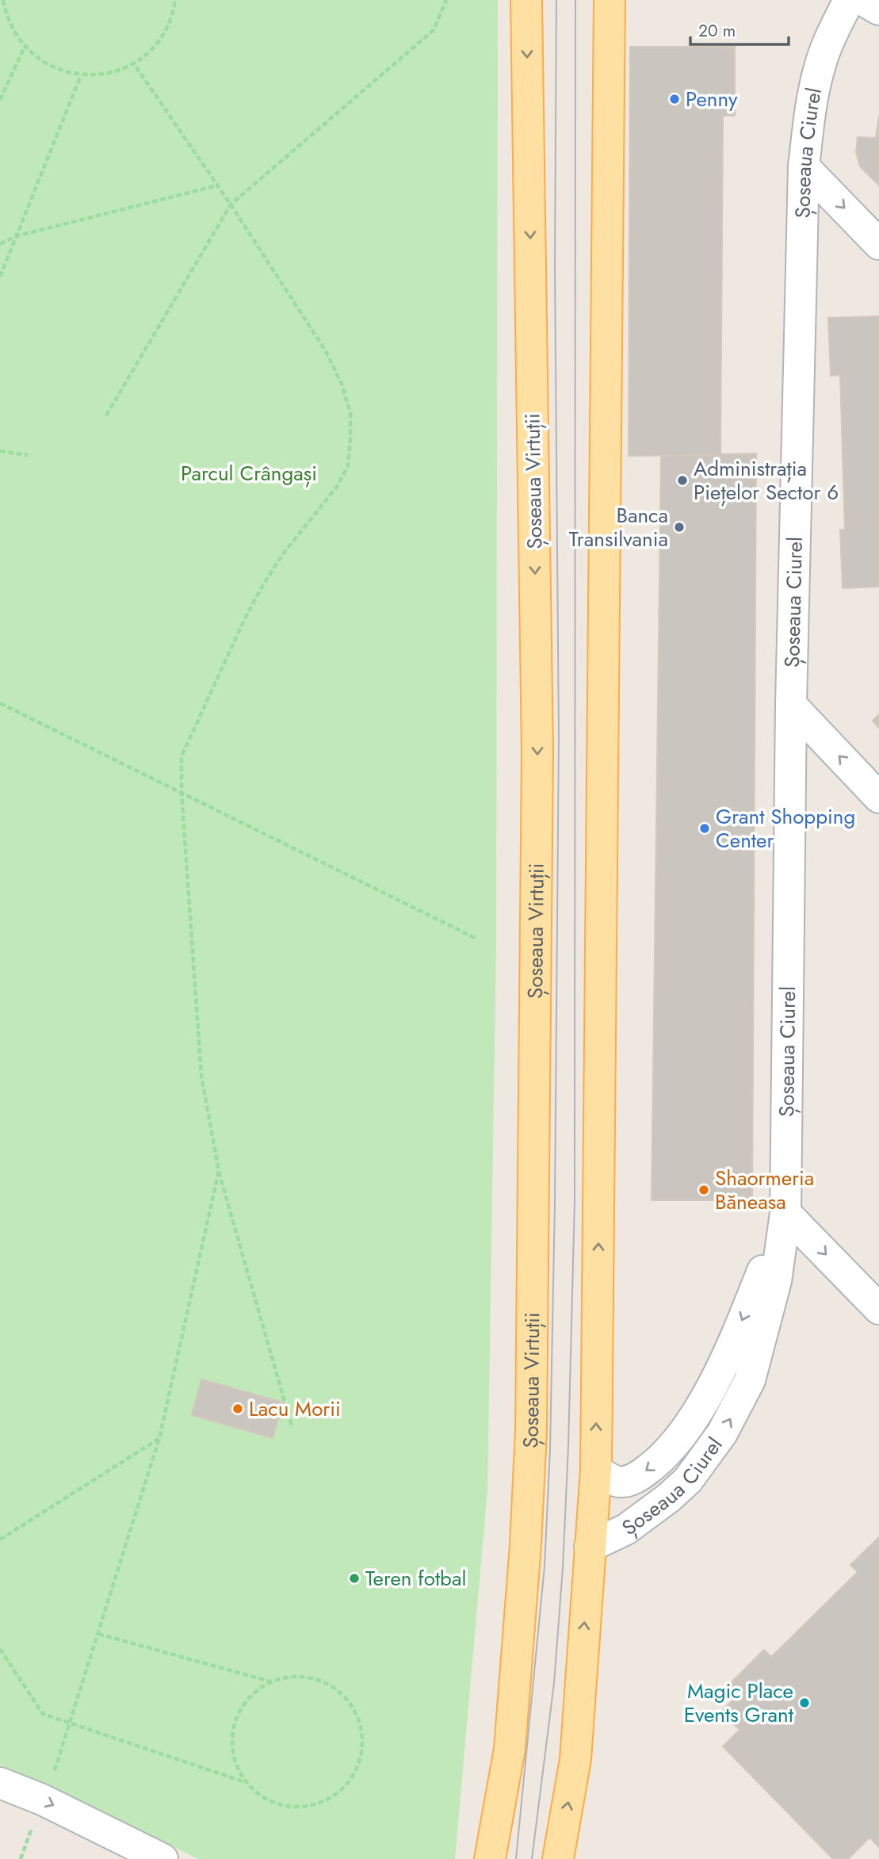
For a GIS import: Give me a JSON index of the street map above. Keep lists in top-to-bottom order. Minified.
{"streets":{"main road":["Șoseaua Virtuții"],"street":["Șoseaua Ciurel"]},"parks":["Parcul Crângași"],"places":["Penny","Administrația Piețelor Sector 6","Banca Transilvania","Grant Shopping Center","Shaormeria Băneasa","Lacu Morii","Teren fotbal","Magic Place Events Grant"],"scale_bar":"20 m"}
